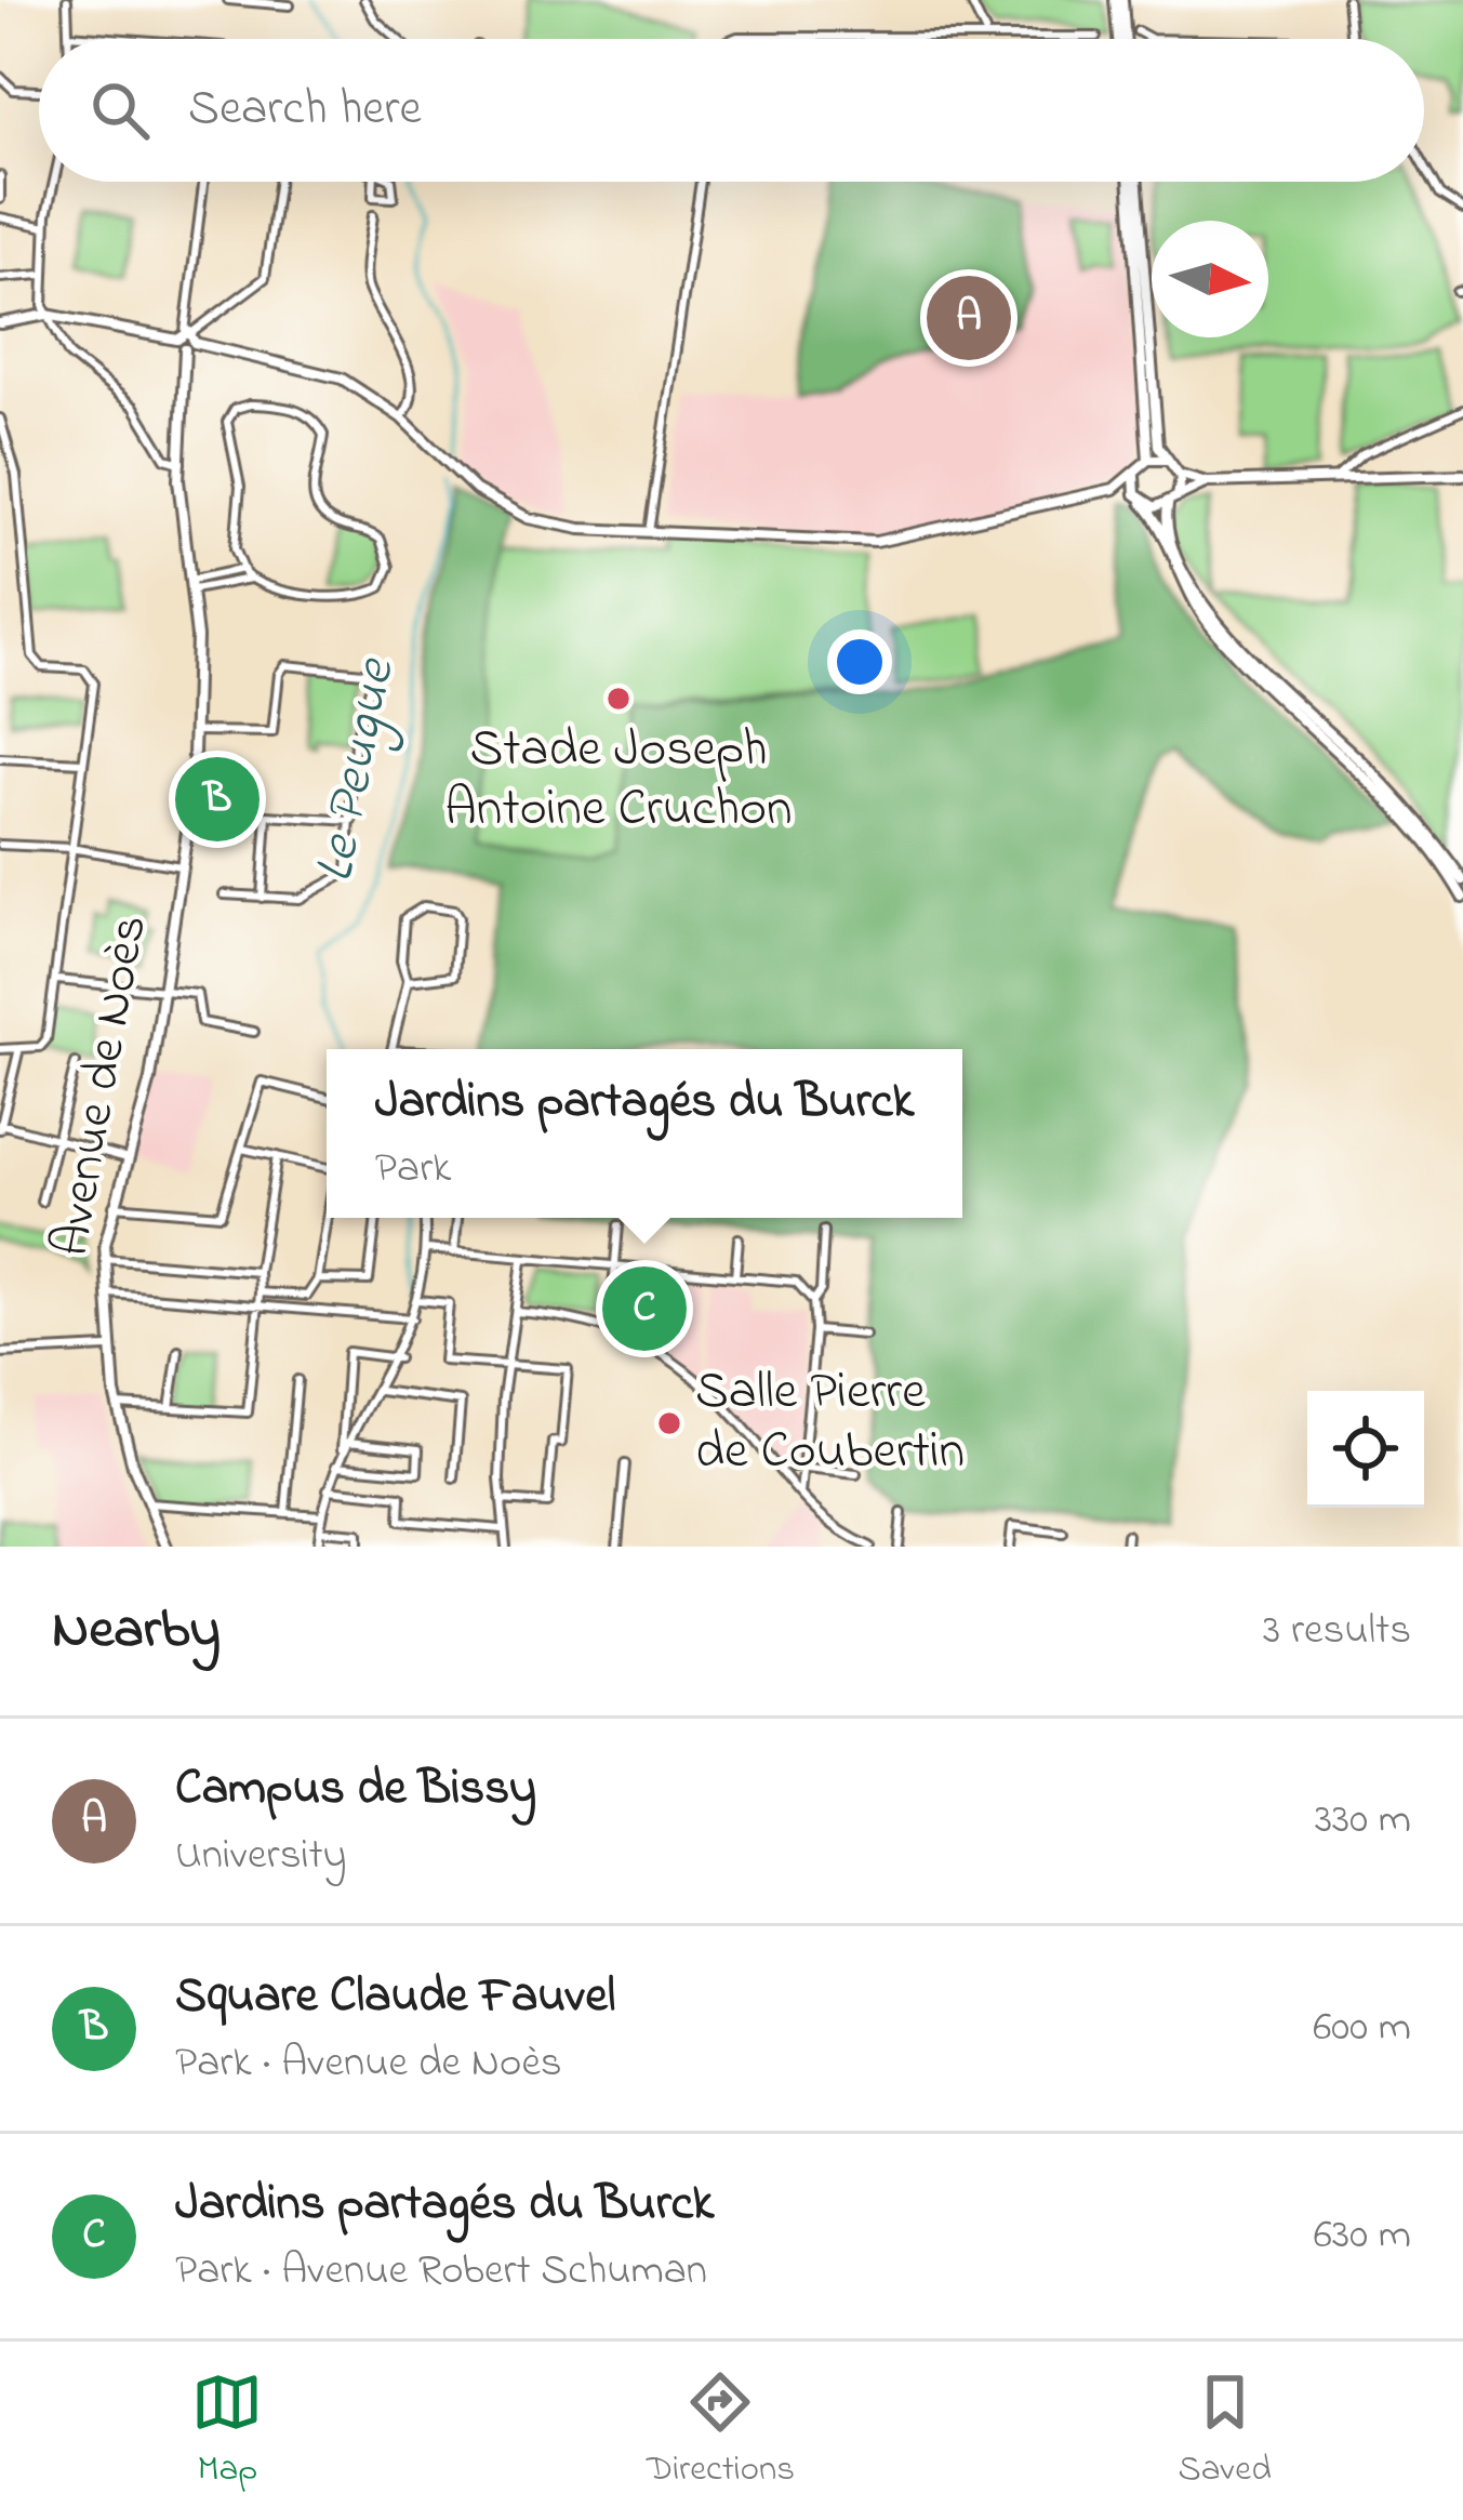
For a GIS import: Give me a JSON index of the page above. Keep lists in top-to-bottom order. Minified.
{"streets":{"main road":["Avenue de Noès"]},"water":["Le Peugue"],"places":["Stade Joseph Antoine Cruchon","Salle Pierre de Coubertin"],"north":"right","page":{"search":"Search here","pins":["A","B","C"],"popup":["Jardins partagés du Burck","Park"],"heading":["Nearby","3 results"],"list":[{"mark":"A","name":"Campus de Bissy","note":"University","value":"330 m"},{"mark":"B","name":"Square Claude Fauvel","note":"Park · Avenue de Noès","value":"600 m"},{"mark":"C","name":"Jardins partagés du Burck","note":"Park · Avenue Robert Schuman","value":"630 m"}],"nav":["Map","Directions","Saved"]}}
